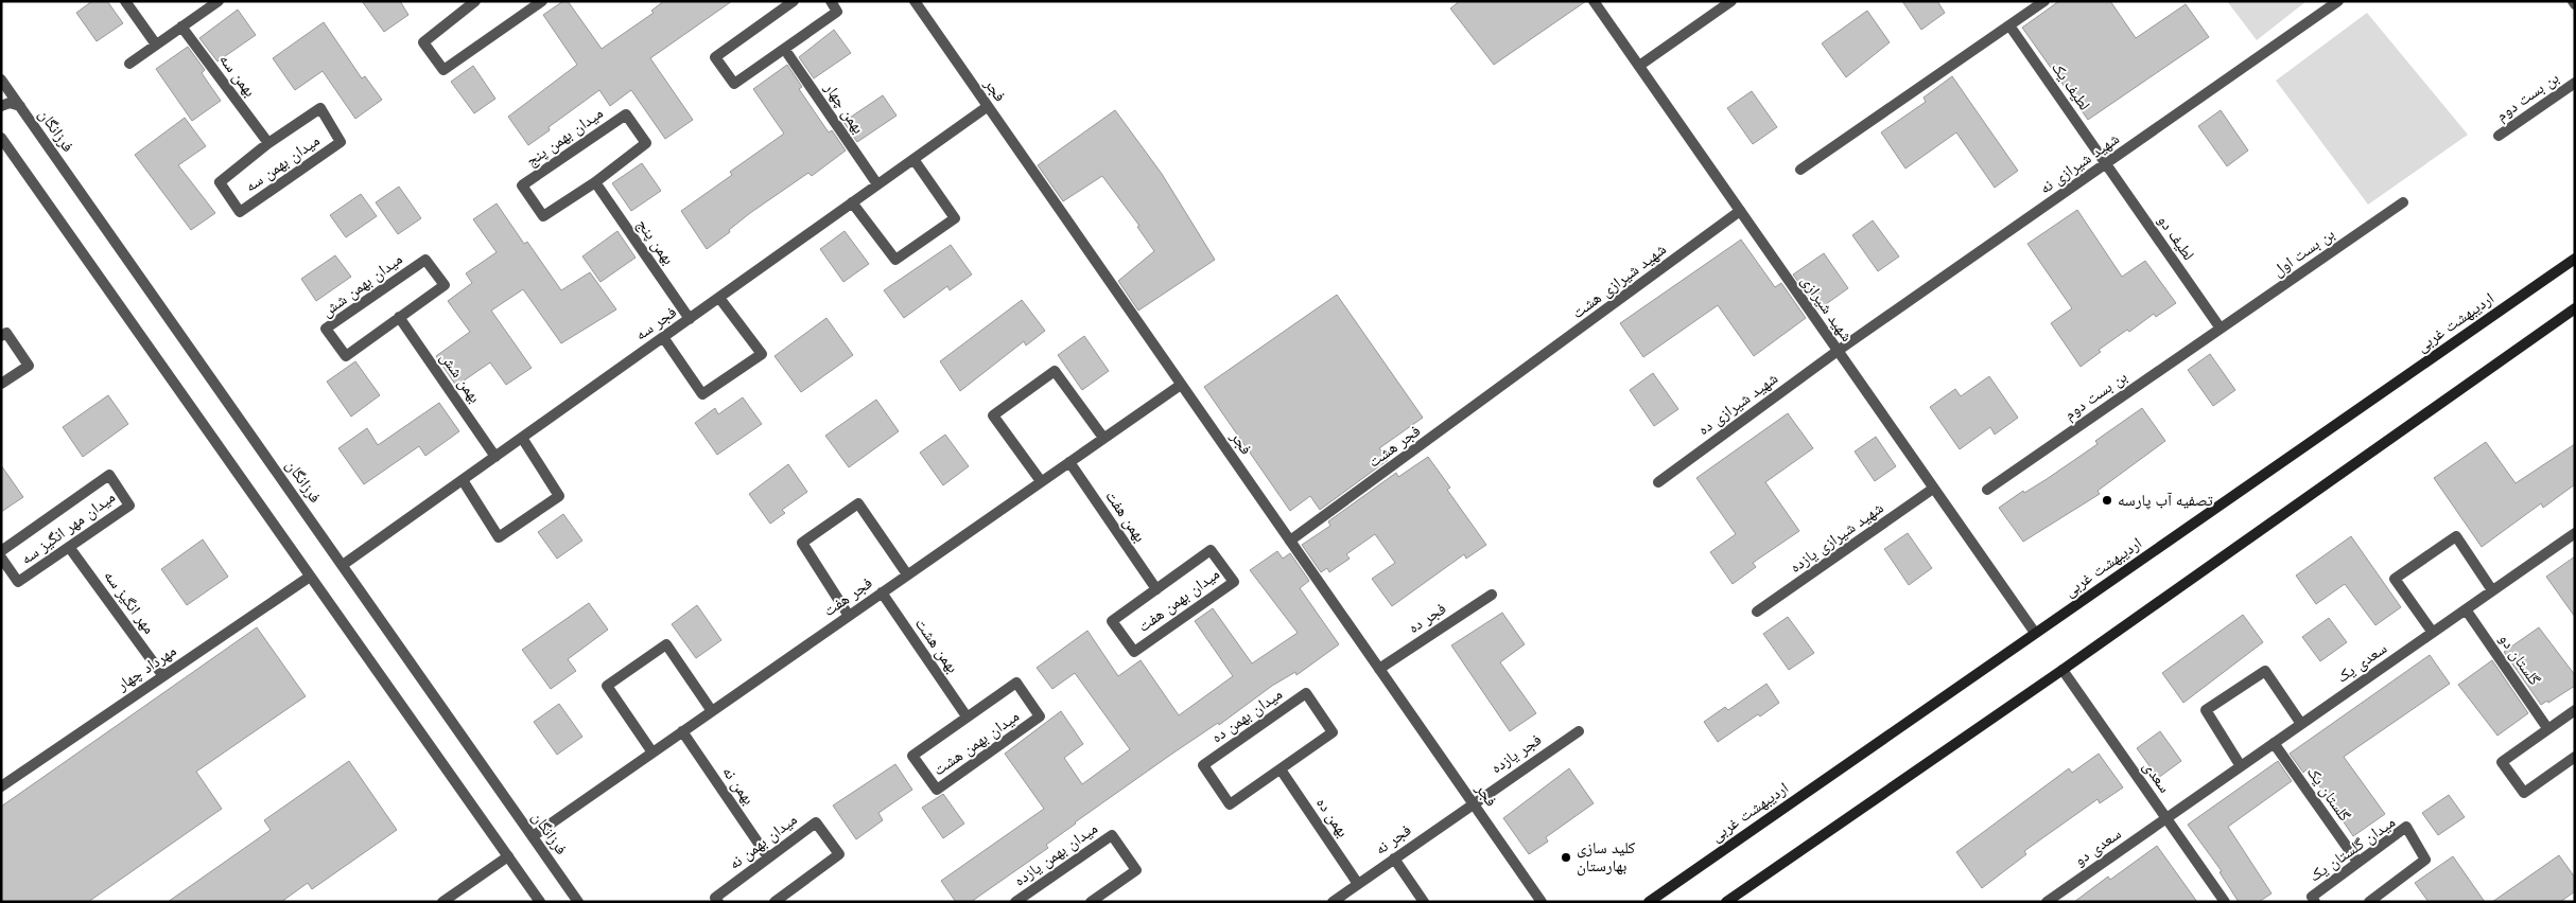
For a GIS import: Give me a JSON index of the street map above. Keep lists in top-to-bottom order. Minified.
{"streets":{"main road":["اردیبهشت غربی"],"street":["بهمن سه","لطیف یک","فجر","بن بست دوم","بهمن چهار","فرزانگان","میدان بهمن پنج","میدان بهمن سه","شهید شیرازی نه","لطیف دو","بهمن پنج","بن بست اول","شهید شیرازی هشت","میدان بهمن شش","شهید شیرازی","فجر سه","بهمن شش","شهید شیرازی ده","فجر هشت","بهمن هفت","میدان مهر انگیز سه","شهید شیرازی یازده","فجر هفت","میدان بهمن هفت","مهر انگیز سه","فجر ده","بهمن هشت","گلستان دو","سعدی یک","مهرداد چهار","میدان بهمن ده","میدان بهمن هشت","فجر یازده","سعدی","بهمن نه","گلستان یک","بهمن ده","فجر نه","میدان بهمن نه","سعدی دو","میدان گلستان یک","میدان بهمن یازده"]},"crossings":[["بهمن سه","میدان بهمن سه"],["لطیف یک","شهید شیرازی نه"],["لطیف یک","لطیف دو"],["فجر","فجر سه"],["فجر","فجر هشت"],["فجر","فجر هفت"],["فجر","فجر ده"],["فجر","فجر یازده"],["فجر","فجر نه"],["بن بست دوم","لطیف دو"],["بن بست دوم","بن بست اول"],["بهمن چهار","فجر سه"],["فرزانگان","فجر سه"],["فرزانگان","فجر هفت"],["میدان بهمن پنج","بهمن پنج"],["شهید شیرازی نه","لطیف دو"],["شهید شیرازی نه","شهید شیرازی"],["شهید شیرازی نه","شهید شیرازی ده"],["لطیف دو","بن بست اول"],["بهمن پنج","فجر سه"],["شهید شیرازی هشت","شهید شیرازی"],["شهید شیرازی هشت","فجر هشت"],["میدان بهمن شش","بهمن شش"],["شهید شیرازی","اردیبهشت غربی"],["شهید شیرازی","شهید شیرازی ده"],["شهید شیرازی","شهید شیرازی یازده"],["فجر سه","بهمن شش"],["بهمن هفت","فجر هفت"],["بهمن هفت","میدان بهمن هفت"],["میدان مهر انگیز سه","مهر انگیز سه"],["فجر هفت","بهمن هشت"],["فجر هفت","بهمن نه"],["مهر انگیز سه","مهرداد چهار"],["بهمن هشت","میدان بهمن هشت"],["گلستان دو","سعدی یک"],["سعدی یک","سعدی"],["سعدی یک","گلستان یک"],["سعدی یک","سعدی دو"],["میدان بهمن ده","بهمن ده"],["فجر یازده","فجر نه"],["سعدی","سعدی دو"],["بهمن نه","میدان بهمن نه"],["گلستان یک","میدان گلستان یک"],["بهمن ده","فجر نه"]],"places":["تصفیه آب پارسه","کلید سازی بهارستان"]}
